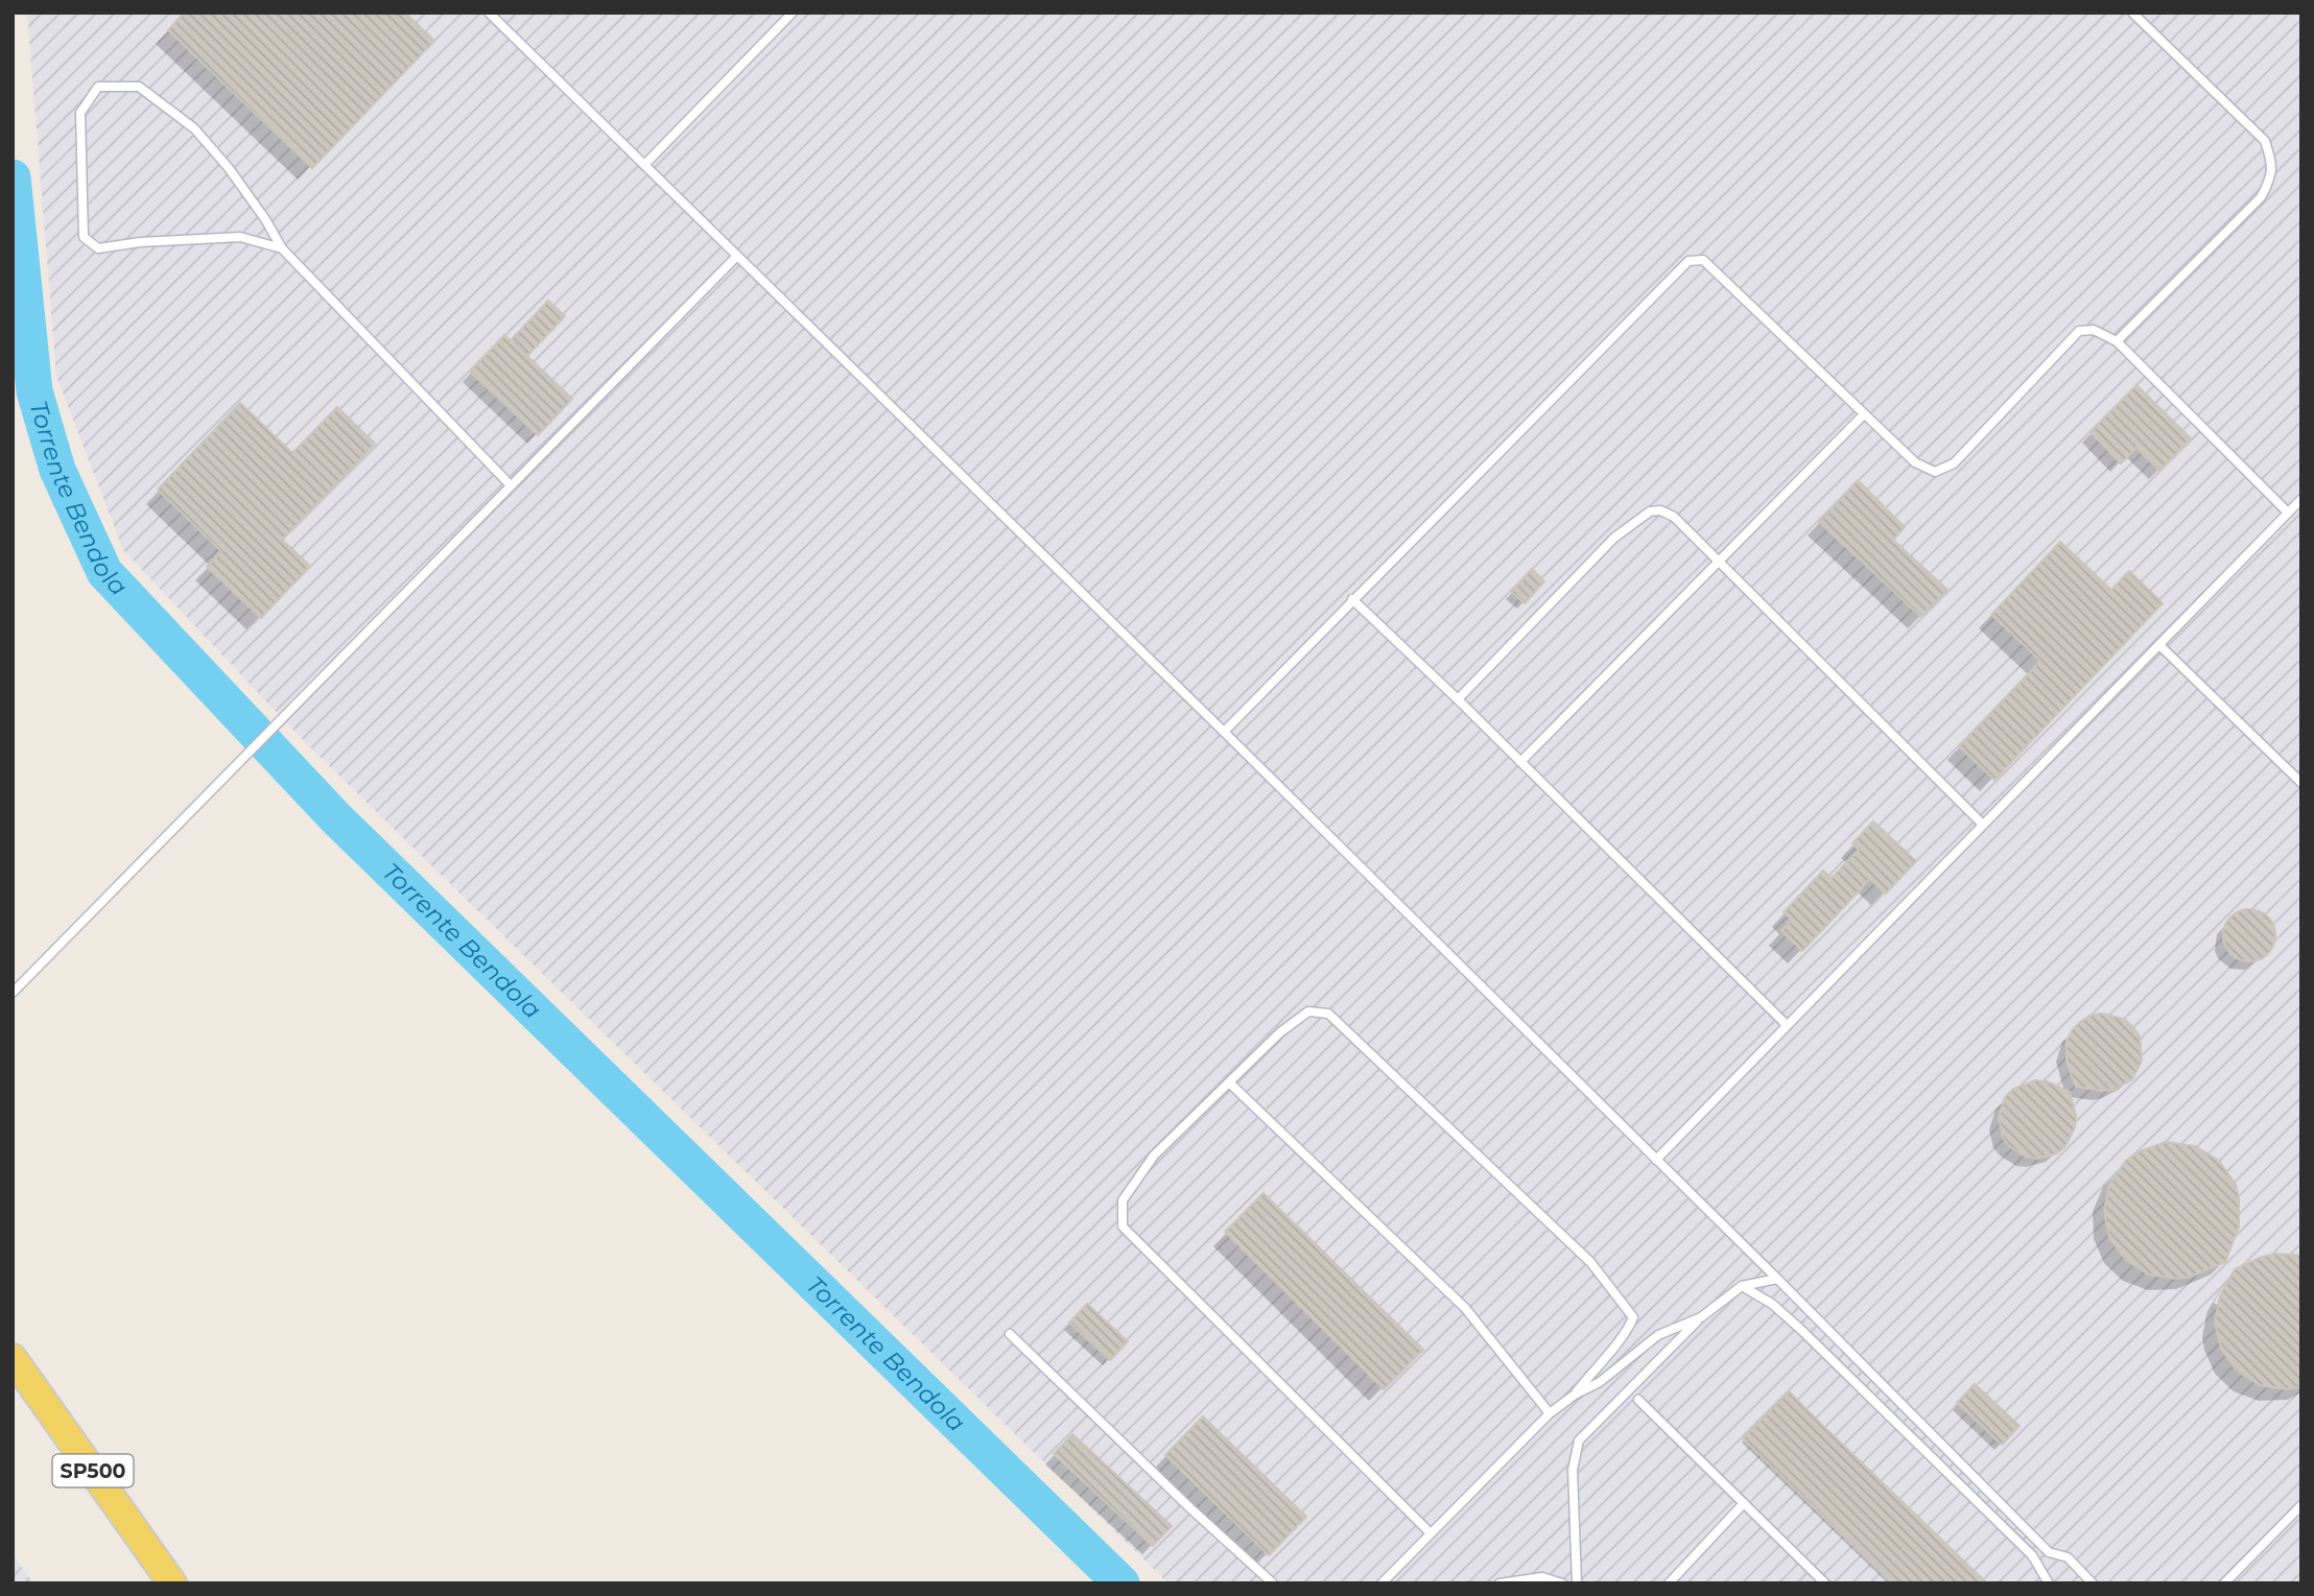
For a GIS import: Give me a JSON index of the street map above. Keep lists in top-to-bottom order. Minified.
{"streets":{"main road":["SP500"]},"water":["Torrente Bendola"]}
